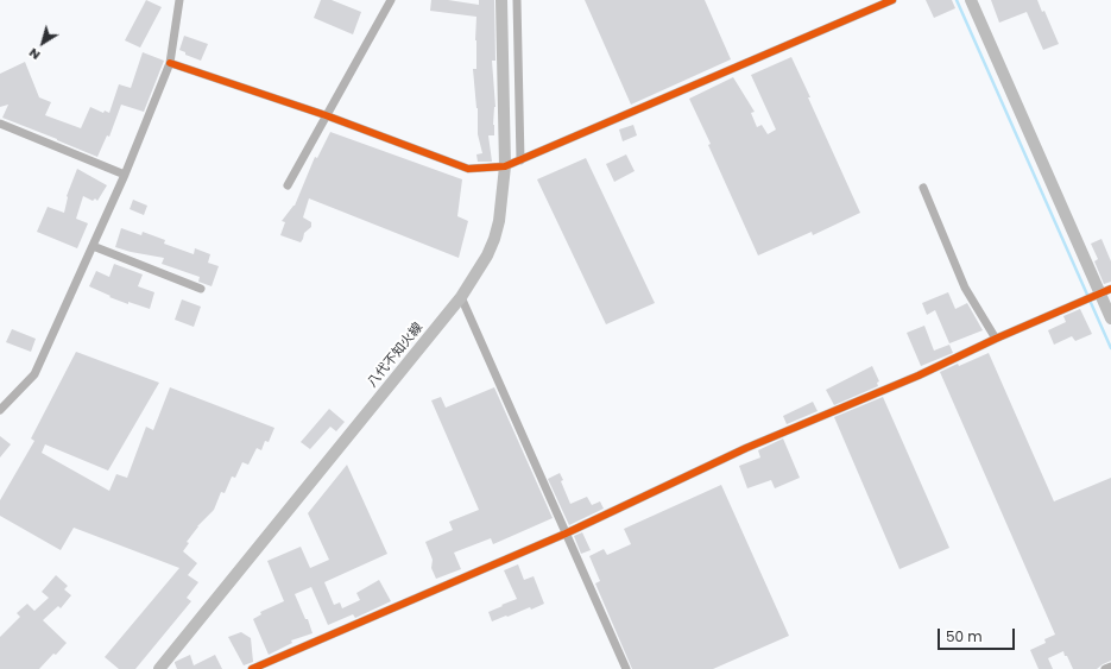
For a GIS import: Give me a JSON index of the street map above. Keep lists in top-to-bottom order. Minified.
{"streets":{"main road":["八代不知火線"]},"scale_bar":"50 m","north":"bottom left"}
